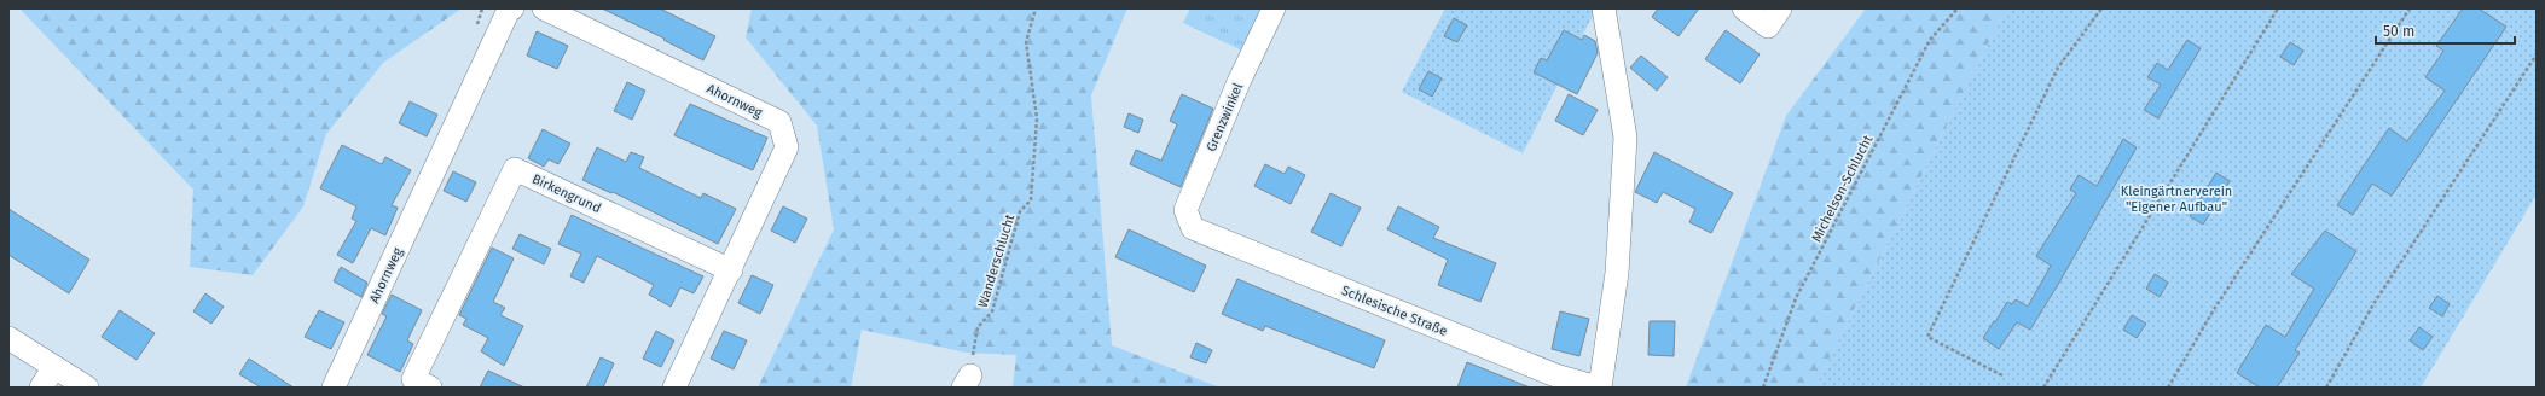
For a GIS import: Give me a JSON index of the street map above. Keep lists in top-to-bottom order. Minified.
{"streets":{"street":["Ahornweg","Grenzwinkel","Birkengrund","Schlesische Straße"],"path":["Michelson-Schlucht","Wanderschlucht"]},"crossings":[["Ahornweg","Birkengrund"],["Grenzwinkel","Schlesische Straße"]],"parks":["Kleingärtnerverein \"Eigener Aufbau\""],"scale_bar":"50 m"}
